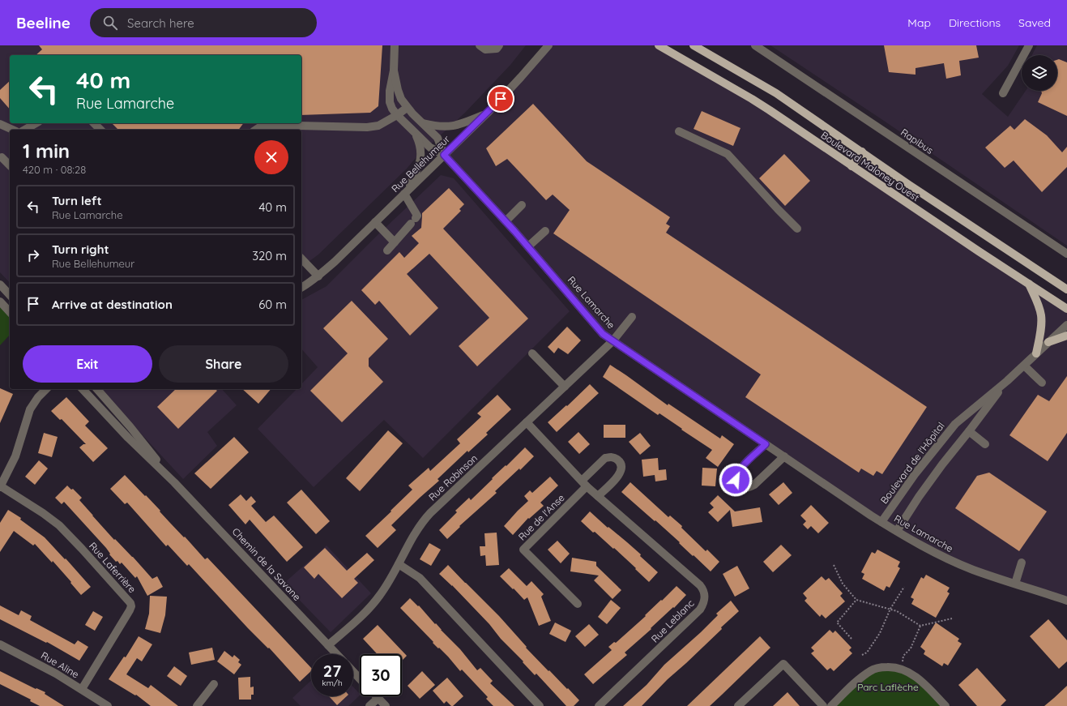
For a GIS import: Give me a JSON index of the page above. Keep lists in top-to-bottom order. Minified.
{"streets":{"main road":["Boulevard Maloney Ouest"],"street":["Rapibus","Rue Bellehumeur","Rue Lamarche","Boulevard de l'Hôpital","Rue Robinson","Rue de l'Anse","Chemin de la Savane","Rue Laferrière","Rue Leblanc","Rue Aline"]},"crossings":[["Rue Bellehumeur","Rue Lamarche"],["Rue Lamarche","Boulevard de l'Hôpital"],["Rue Lamarche","Rue Robinson"],["Rue Robinson","Chemin de la Savane"],["Rue Robinson","Rue Leblanc"],["Rue de l'Anse","Rue Leblanc"],["Rue Laferrière","Rue Aline"]],"parks":["Parc Laflèche"],"page":{"header":"Beeline","search":"Search here","nav":["Map","Directions","Saved"],"turn":["40 m","Rue Lamarche"],"heading":["1 min","420 m · 08:28"],"list":[{"name":"Turn left","note":"Rue Lamarche","value":"40 m"},{"name":"Turn right","note":"Rue Bellehumeur","value":"320 m"},{"name":"Arrive at destination","value":"60 m"}],"buttons":["Exit","Share"],"speed":"27 km/h","limit":"30"}}
